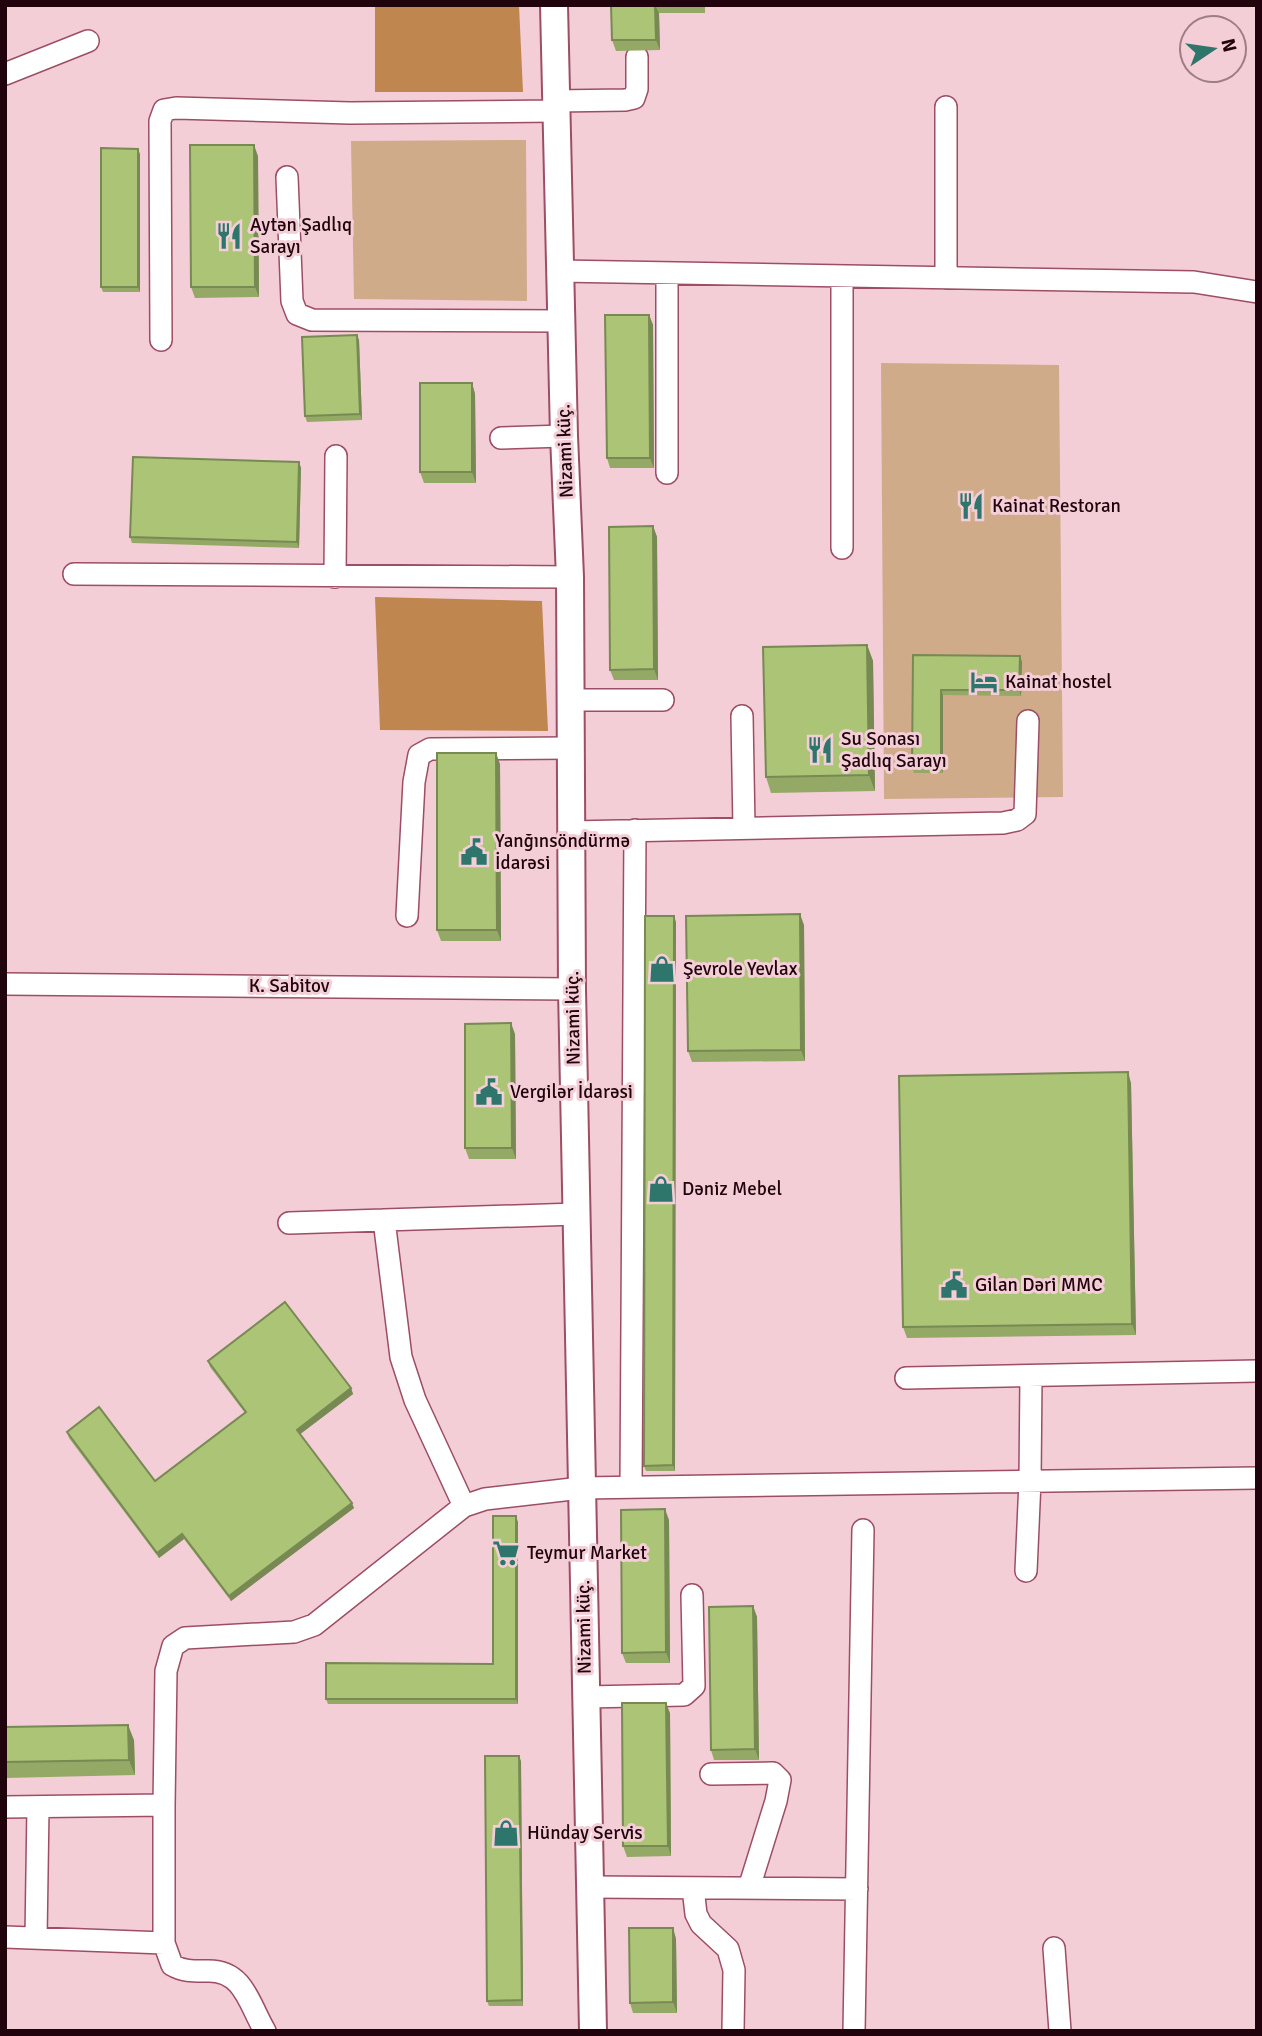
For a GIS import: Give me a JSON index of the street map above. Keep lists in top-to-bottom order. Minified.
{"streets":{"main road":["Nizami küç."],"street":["K. Sabitov"]},"crossings":[["Nizami küç.","K. Sabitov"]],"places":{"restaurant":["Aytən Şadlıq Sarayı","Kainat Restoran","Su Sonası Şadlıq Sarayı"],"hotel":["Kainat hostel"],"public building":["Yanğınsöndürmə İdarəsi","Vergilər İdarəsi","Gilan Dəri MMC"],"shop":["Şevrole Yevlax","Dəniz Mebel","Hünday Servis"],"supermarket":["Teymur Market"]},"north":"right"}
